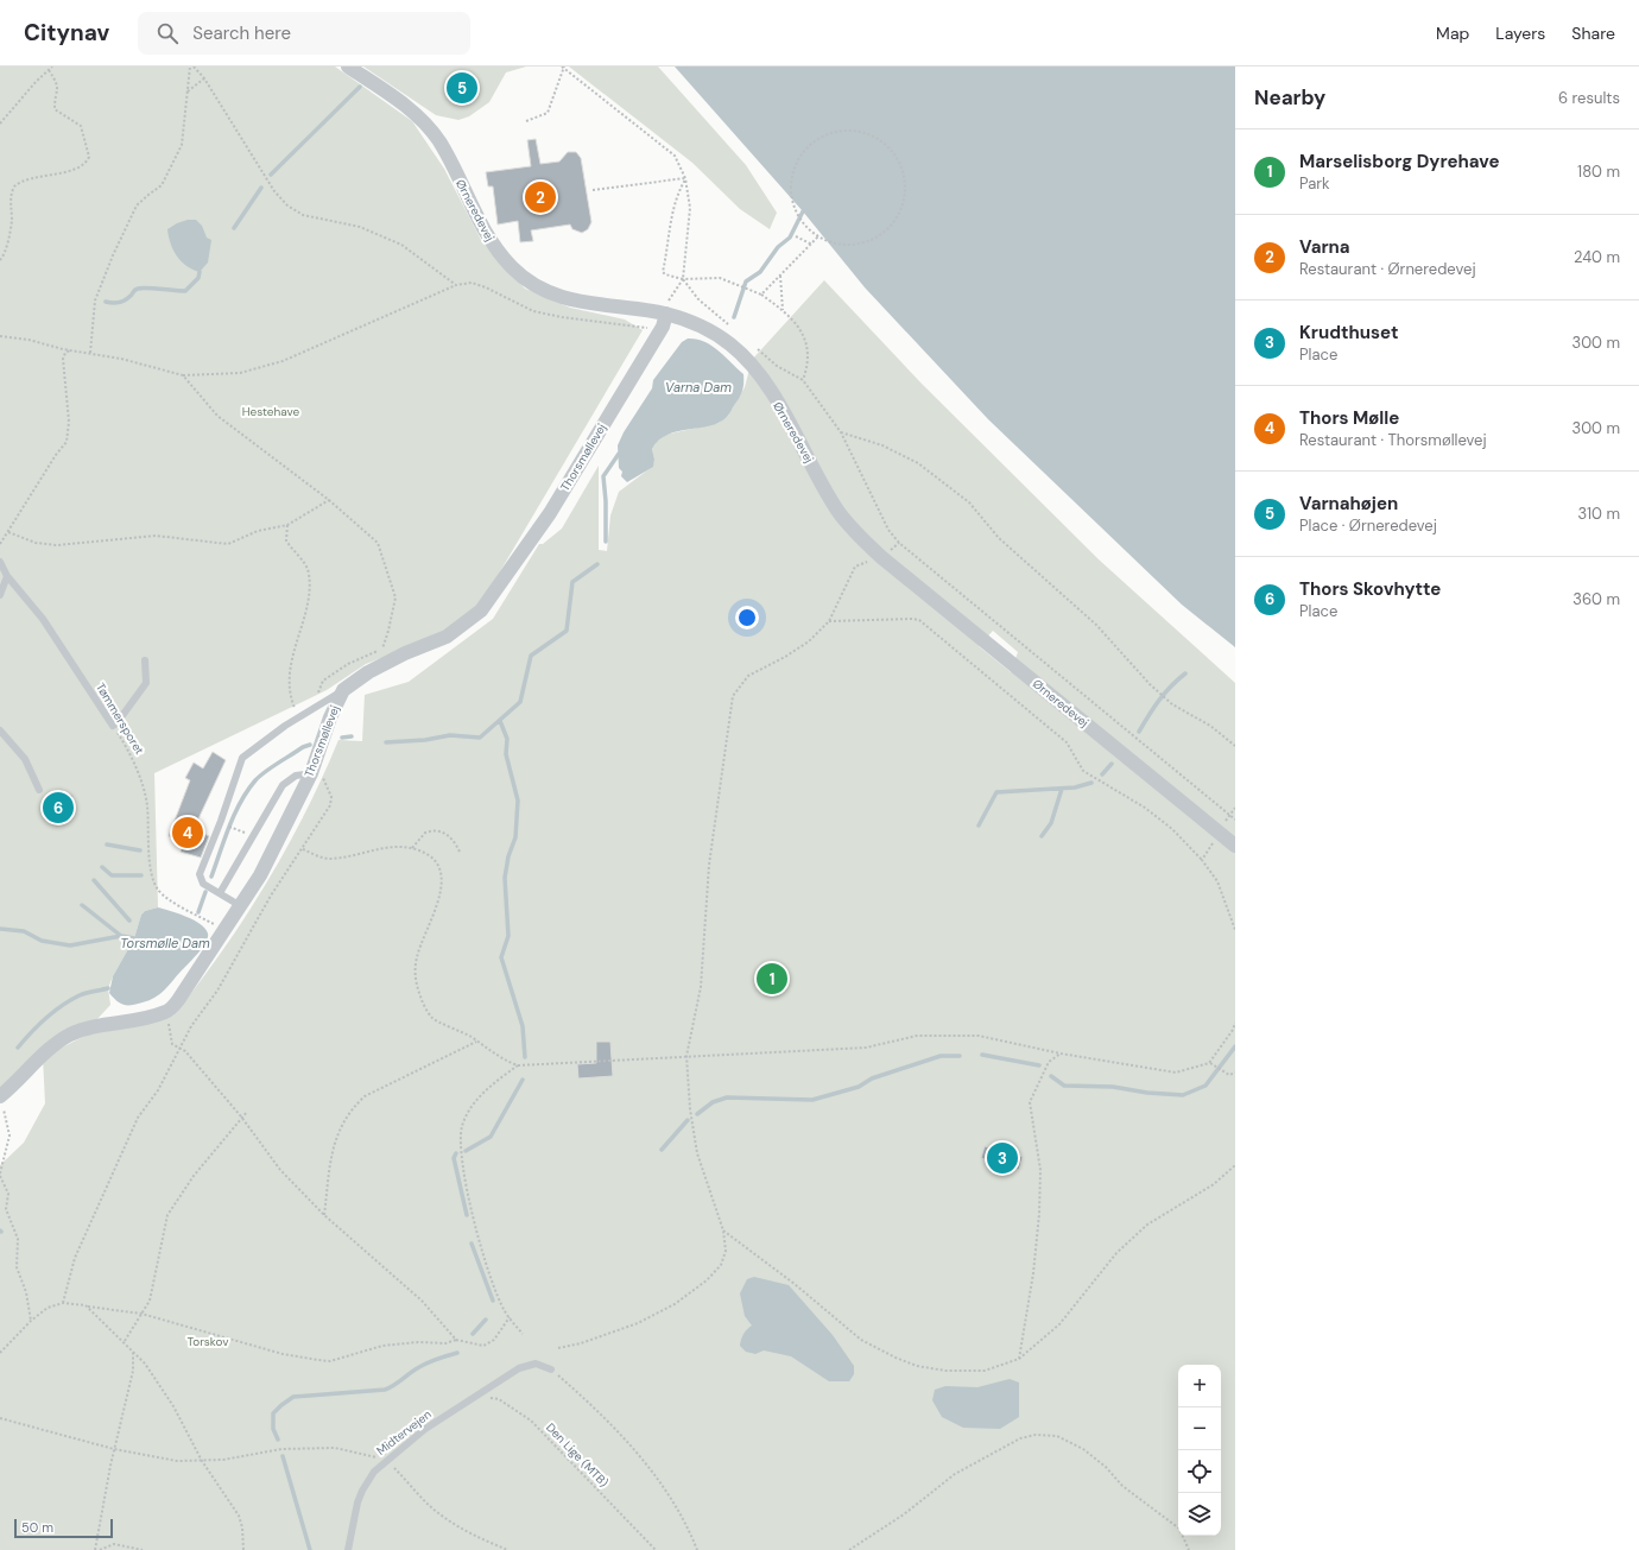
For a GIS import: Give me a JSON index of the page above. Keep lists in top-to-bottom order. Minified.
{"streets":{"street":["Ørneredevej","Thorsmøllevej"],"lane":["Tømmersporet","Midtervejen"],"path":["Den Lige (MTB)"]},"crossings":[["Ørneredevej","Thorsmøllevej"],["Thorsmøllevej","Tømmersporet"],["Midtervejen","Den Lige (MTB)"]],"water":["Varna Dam","Torsmølle Dam"],"parks":["Hestehave","Torskov"],"scale_bar":"50 m","page":{"header":"Citynav","search":"Search here","nav":["Map","Layers","Share"],"heading":["Nearby","6 results"],"pins":["5","2","6","4","1","3"],"list":[{"mark":"1","name":"Marselisborg Dyrehave","note":"Park","value":"180 m"},{"mark":"2","name":"Varna","note":"Restaurant · Ørneredevej","value":"240 m"},{"mark":"3","name":"Krudthuset","note":"Place","value":"300 m"},{"mark":"4","name":"Thors Mølle","note":"Restaurant · Thorsmøllevej","value":"300 m"},{"mark":"5","name":"Varnahøjen","note":"Place · Ørneredevej","value":"310 m"},{"mark":"6","name":"Thors Skovhytte","note":"Place","value":"360 m"}],"map_buttons":["+","−"],"scale":"50 m"}}
